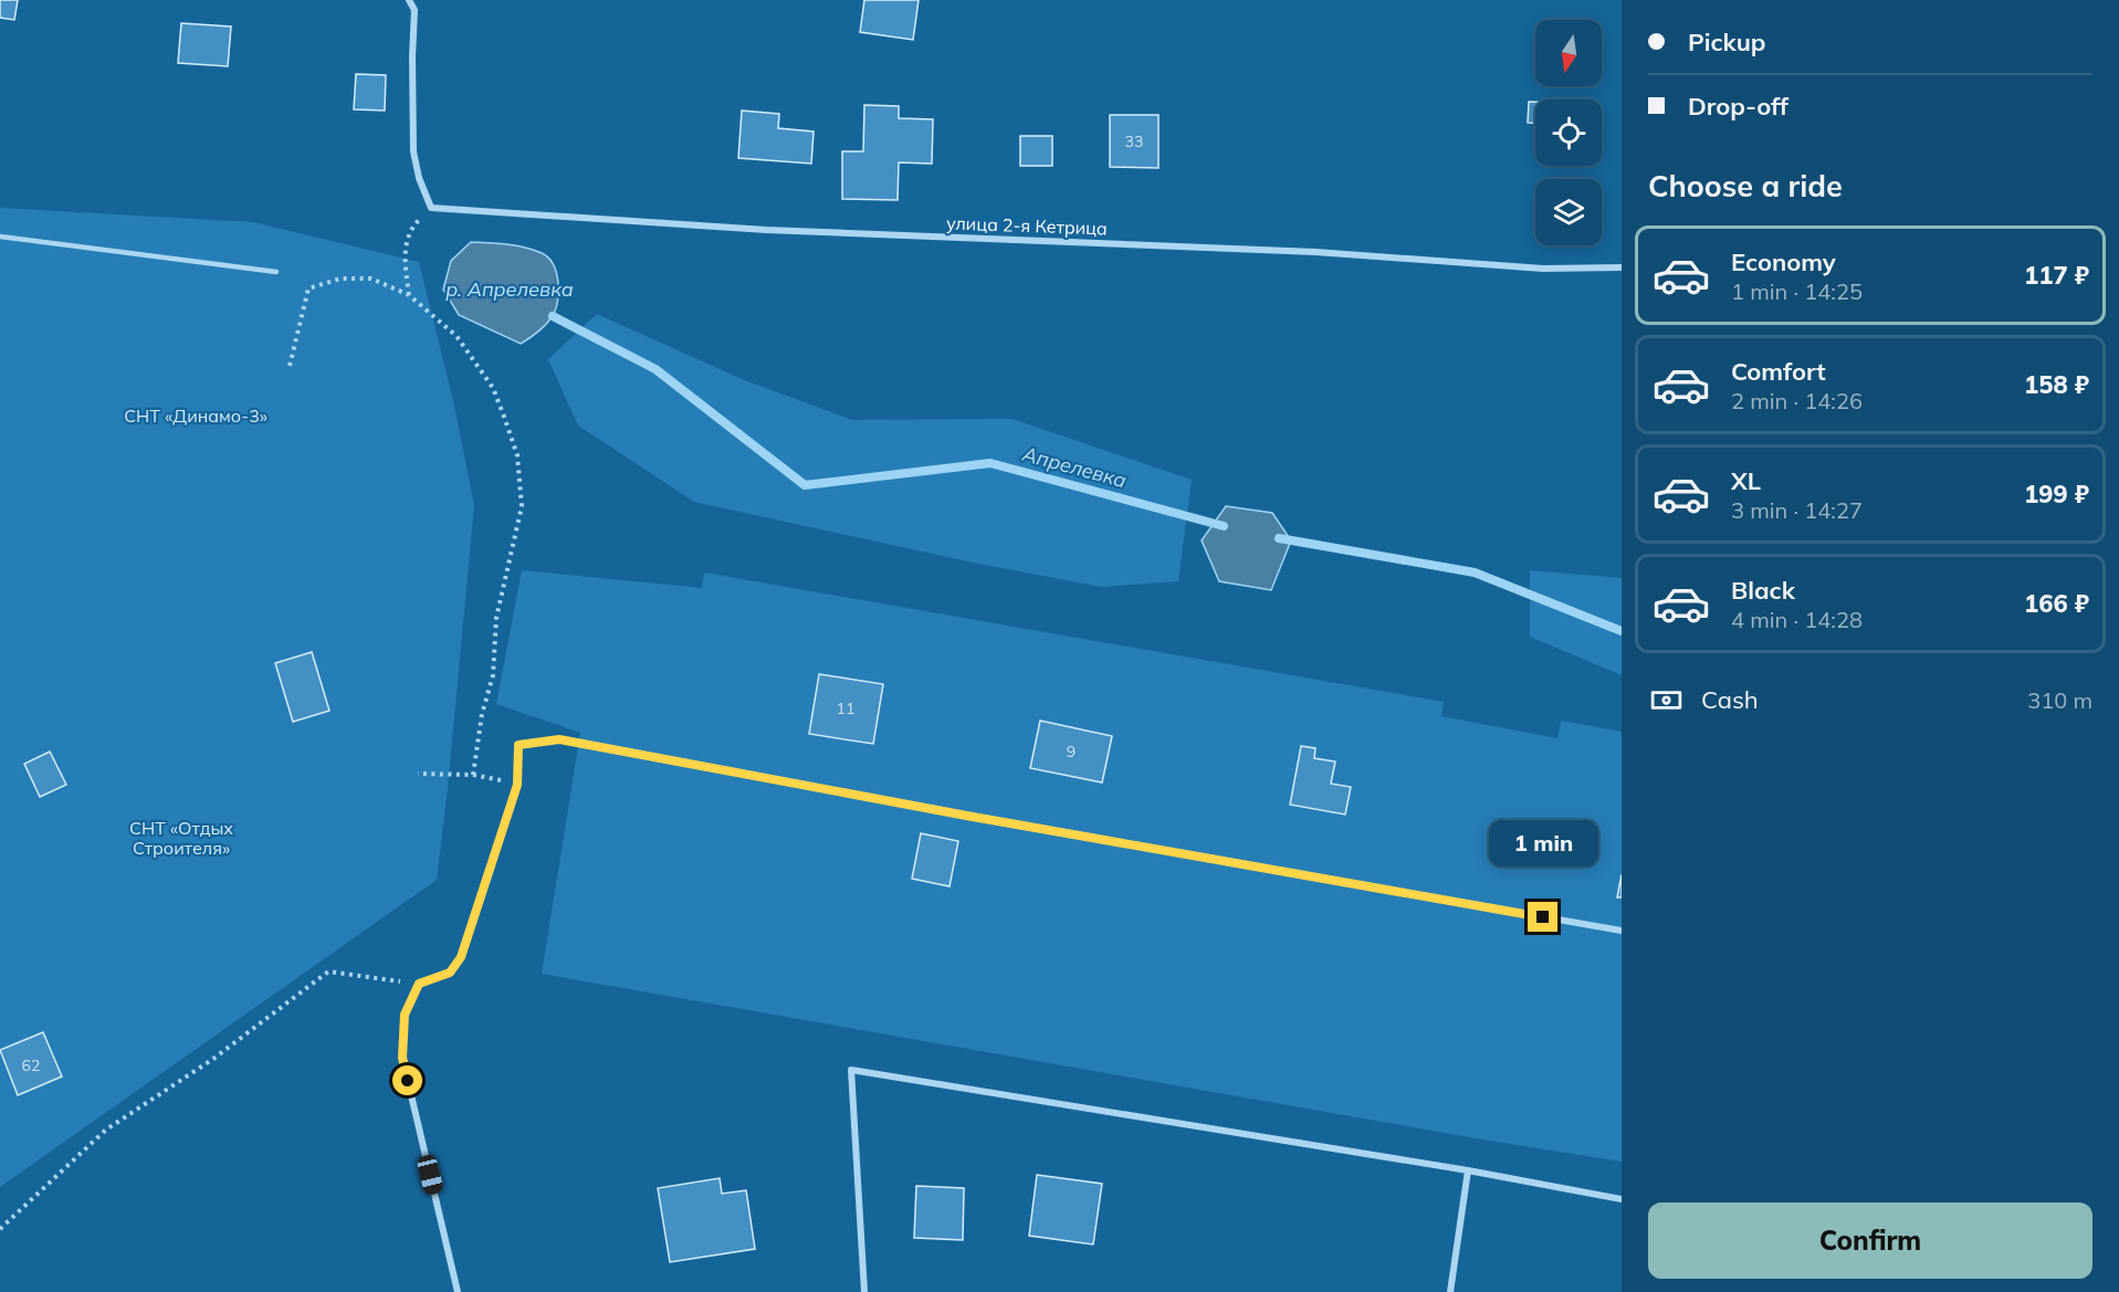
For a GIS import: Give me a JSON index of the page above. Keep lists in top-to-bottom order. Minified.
{"streets":{"street":["улица 2-я Кетрица"]},"water":["р. Апрелевка","Апрелевка"],"parks":["СНТ «Динамо-3»","СНТ «Отдых Строителя»"],"house_numbers":["33","11","9","62"],"north":"bottom","page":{"banner":["Pickup","Drop-off"],"heading":"Choose a ride","list":[{"name":"Economy","note":"1 min · 14:25","value":"117 ₽"},{"name":"Comfort","note":"2 min · 14:26","value":"158 ₽"},{"name":"XL","note":"3 min · 14:27","value":"199 ₽"},{"name":"Black","note":"4 min · 14:28","value":"166 ₽"}],"pay":["Cash","310 m"],"bubble":"1 min","buttons":"Confirm"}}
